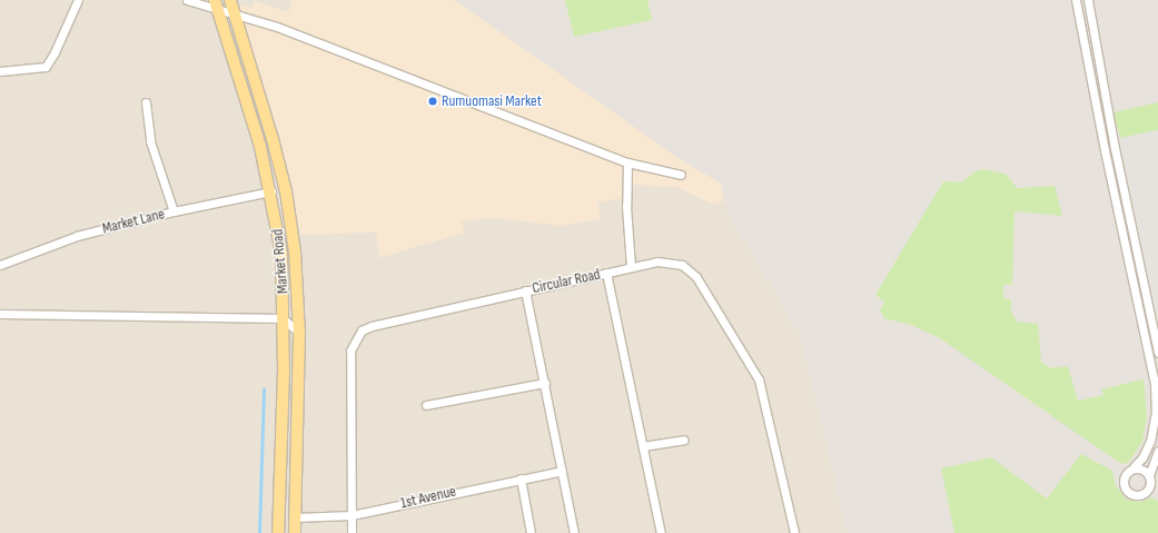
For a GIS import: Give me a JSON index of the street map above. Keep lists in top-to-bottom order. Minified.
{"streets":{"main road":["Market Road"],"street":["Market Lane","Circular Road","1st Avenue"]},"crossings":[["Market Lane","Market Road"],["Market Road","1st Avenue"],["Circular Road","1st Avenue"]],"places":["Rumuomasi Market"]}
